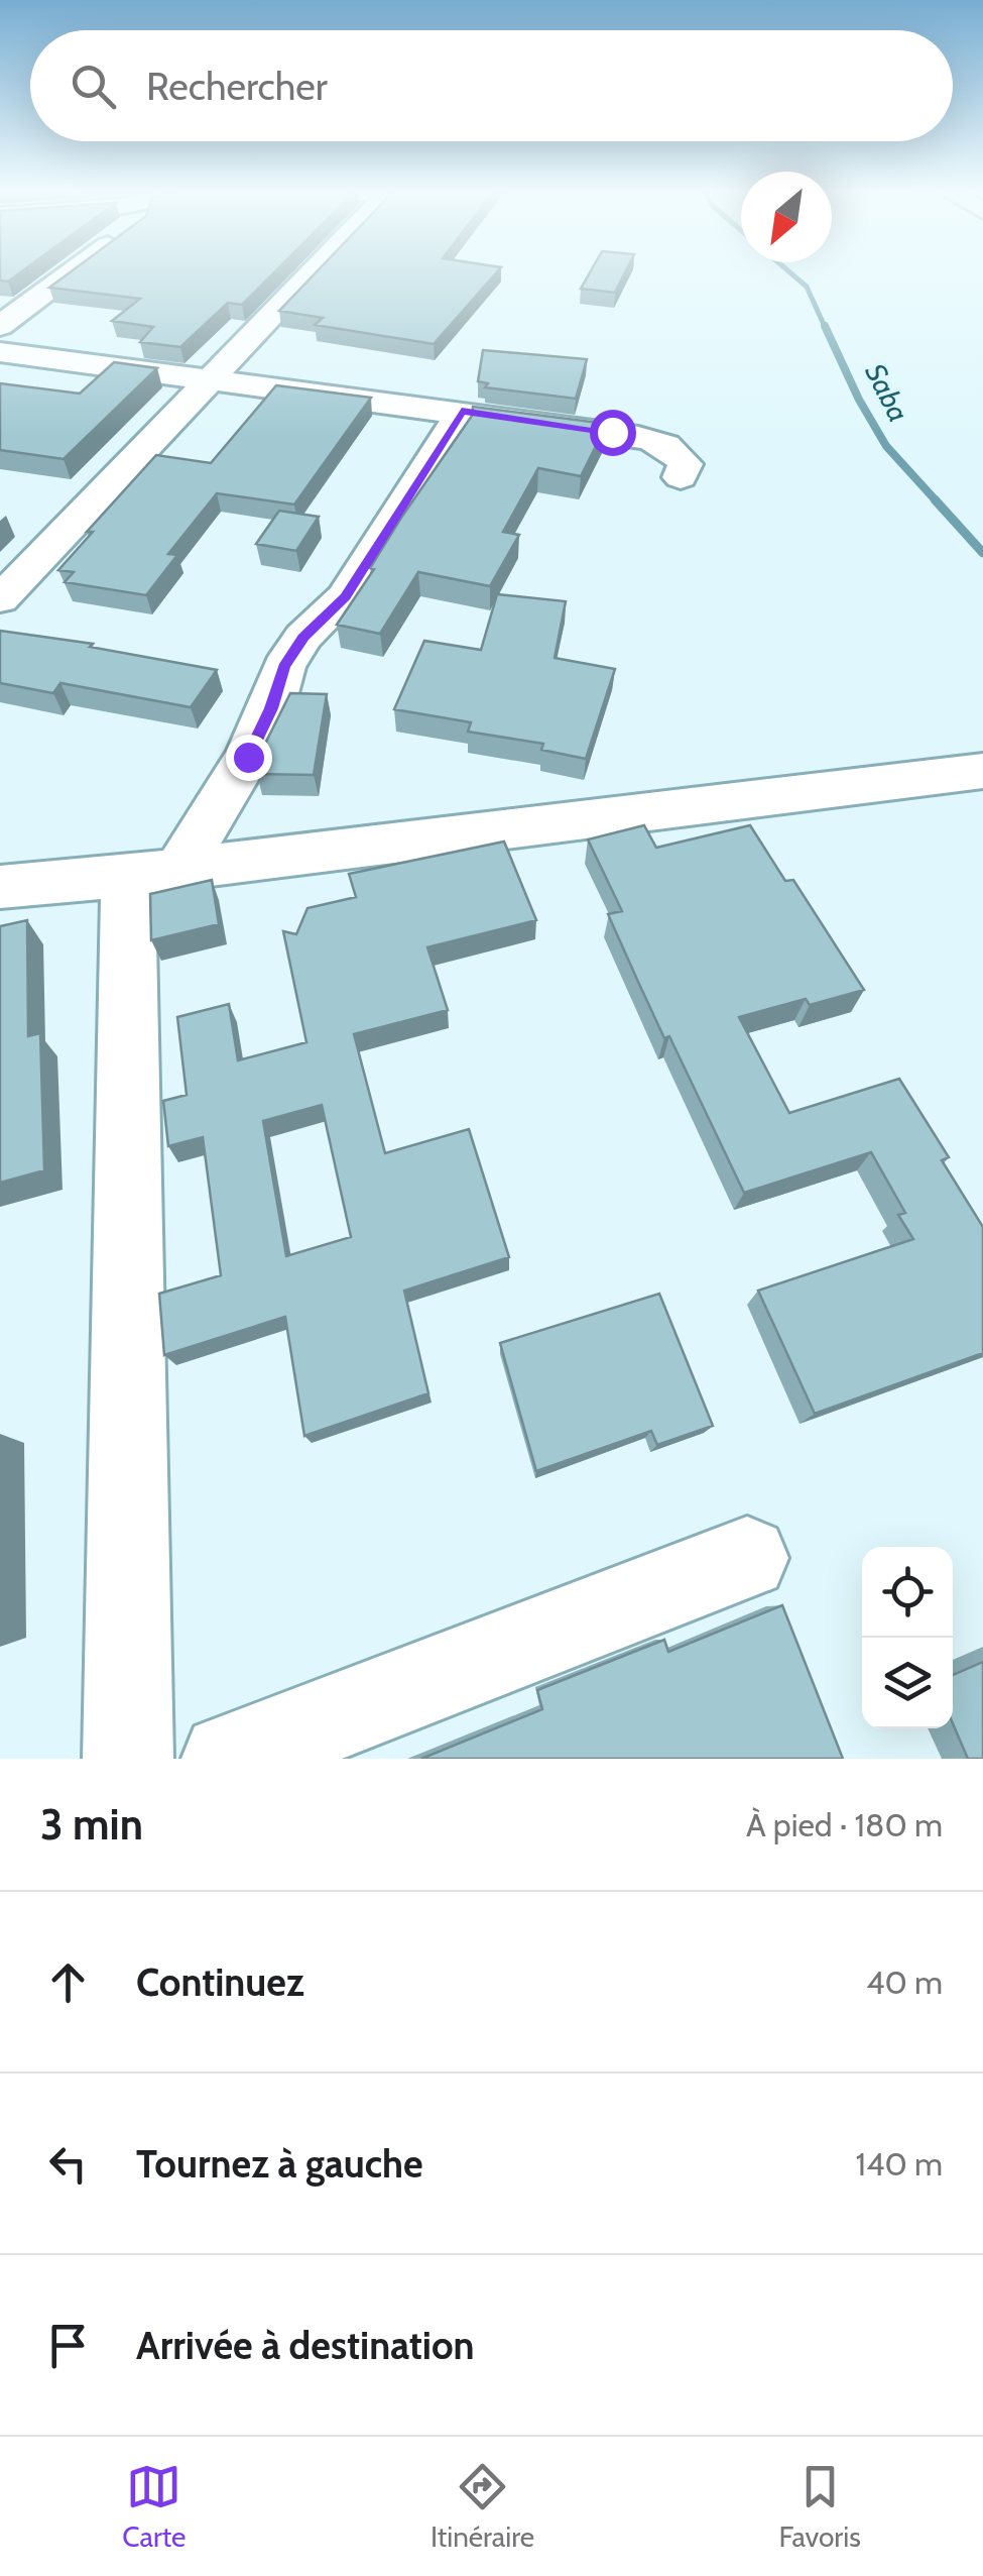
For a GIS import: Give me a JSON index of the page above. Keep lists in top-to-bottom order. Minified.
{"water":["Saba"],"north":"bottom left","page":{"search":"Rechercher","heading":["3 min","À pied · 180 m"],"list":[["Continuez","40 m"],["Tournez à gauche","140 m"],"Arrivée à destination"],"nav":["Carte","Itinéraire","Favoris"]}}
